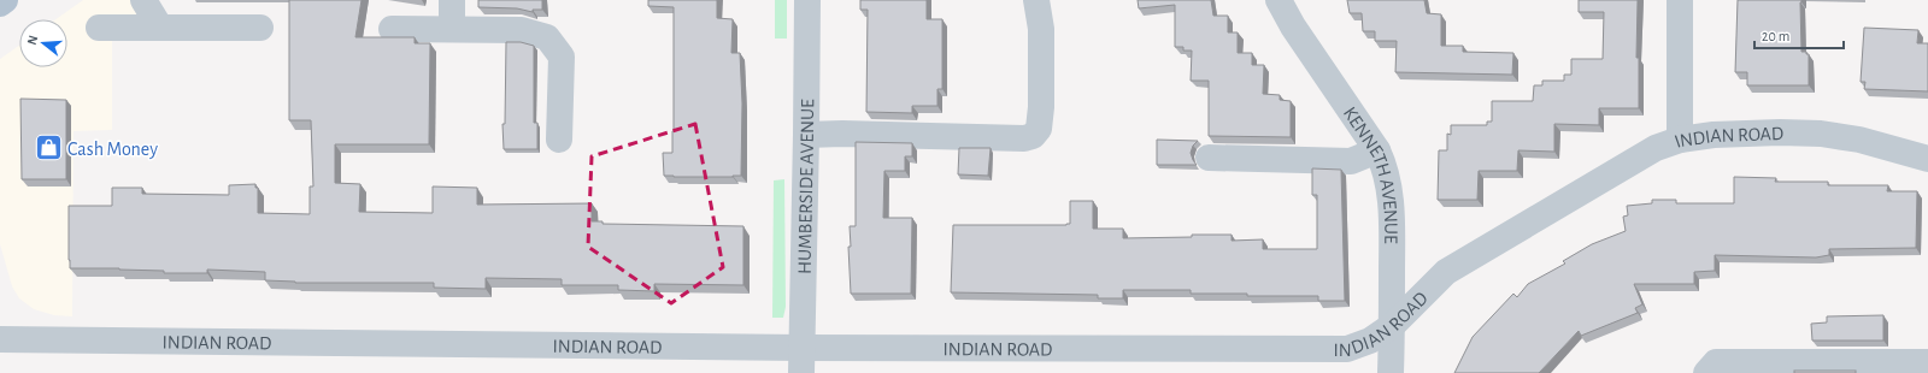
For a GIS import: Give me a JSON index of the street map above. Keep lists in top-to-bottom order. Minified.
{"streets":{"street":["INDIAN ROAD","KENNETH AVENUE","HUMBERSIDE AVENUE"]},"crossings":[["INDIAN ROAD","KENNETH AVENUE"],["INDIAN ROAD","HUMBERSIDE AVENUE"]],"places":{"shop":["Cash Money"]},"scale_bar":"20 m","north":"left"}
